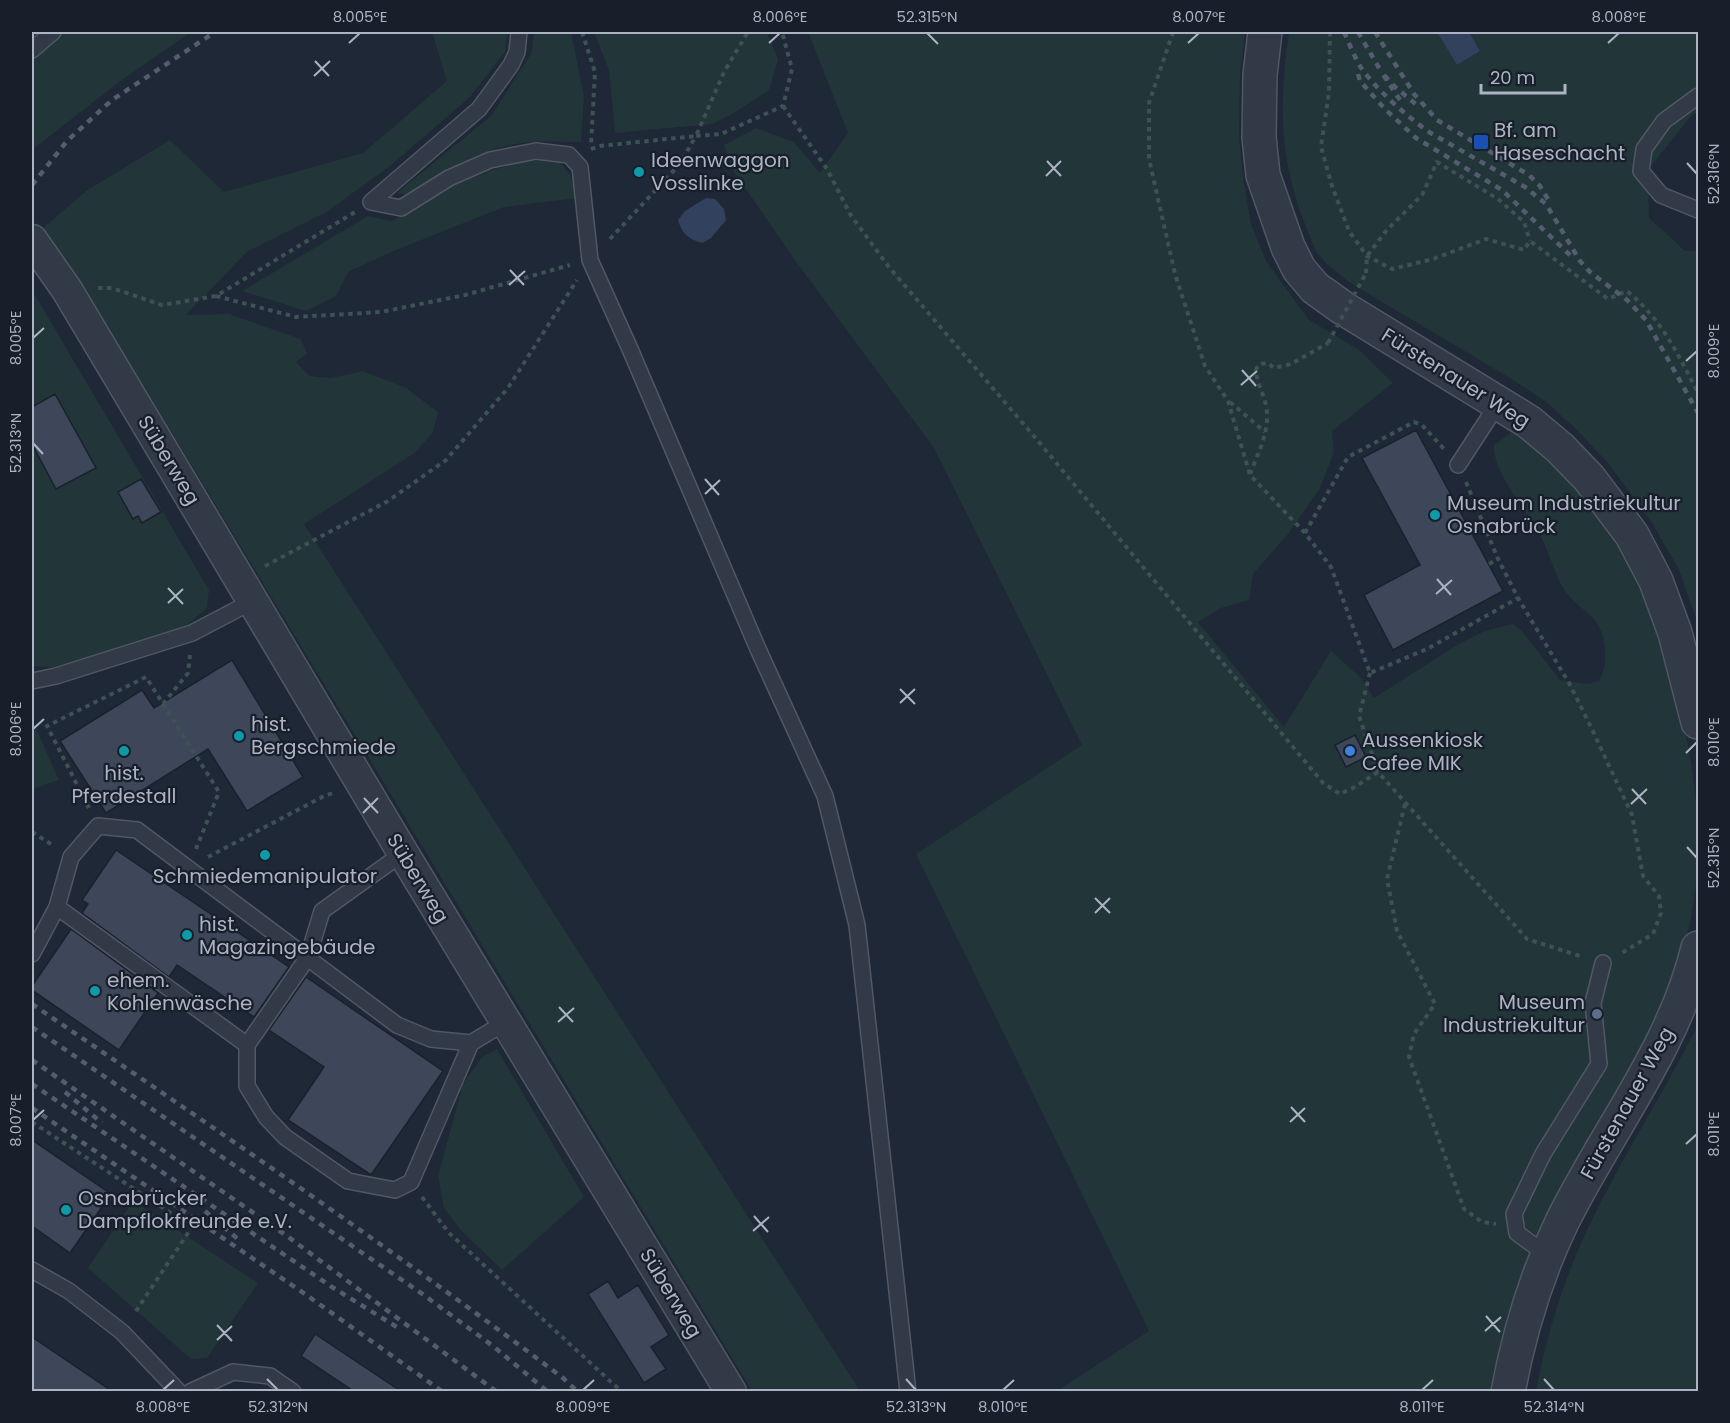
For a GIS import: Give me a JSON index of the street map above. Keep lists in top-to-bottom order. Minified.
{"streets":{"street":["Fürstenauer Weg","Süberweg"]},"places":{"transit":["Bf. am Haseschacht"],"other":["Ideenwaggon Vosslinke","Museum Industriekultur Osnabrück","hist. Bergschmiede","hist. Pferdestall","Aussenkiosk Cafee MIK","Schmiedemanipulator","hist. Magazingebäude","ehem. Kohlenwäsche","Museum Industriekultur","Osnabrücker Dampflokfreunde e.V."]},"scale_bar":"20 m","coordinates":["8.005°E","8.006°E","52.315°N","8.007°E","8.008°E","52.316°N","8.009°E","52.313°N","8.010°E","8.011°E","52.312°N","52.314°N"]}
